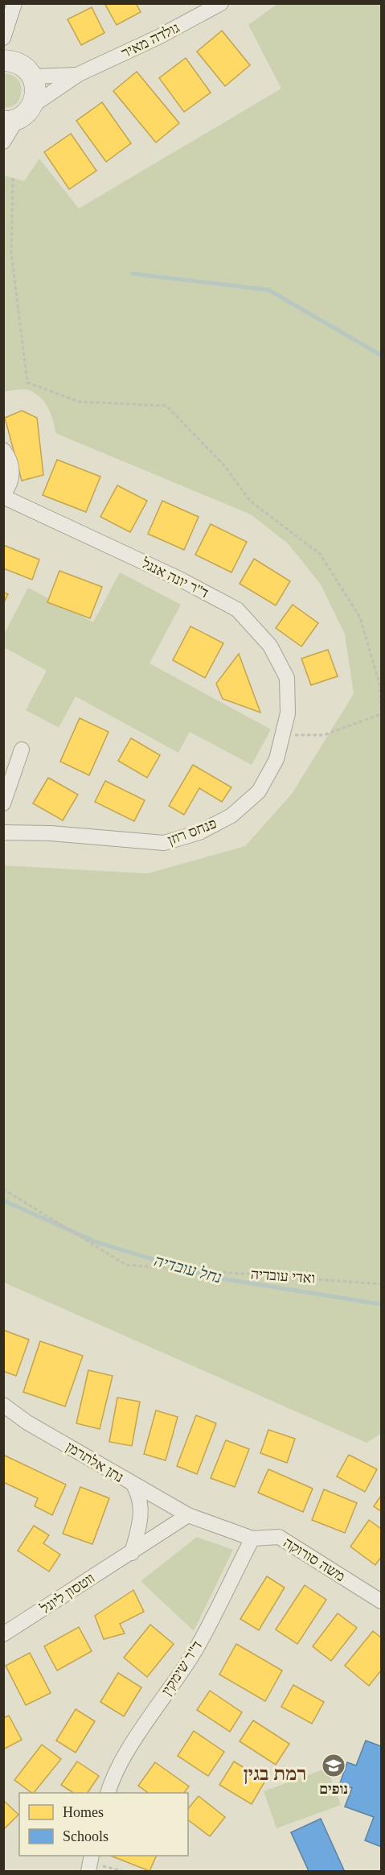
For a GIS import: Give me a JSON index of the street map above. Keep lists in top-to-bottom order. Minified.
{"streets":{"street":["גולדה מאיר","ד''ר יונה אנגל","פנחס רוזן","נתן אלתרמן","משה סורוקה","ווטסון ליונל","ד\"ר שימקין"],"path":["ואדי עובדיה"]},"crossings":[["ד''ר יונה אנגל","פנחס רוזן"],["נתן אלתרמן","משה סורוקה"],["נתן אלתרמן","ווטסון ליונל"],["משה סורוקה","ווטסון ליונל"],["משה סורוקה","ד\"ר שימקין"]],"districts":["רמת בגין"],"water":["נחל עובדיה"],"places":{"school or university":["נופים"]},"legend":["Homes","Schools"]}
